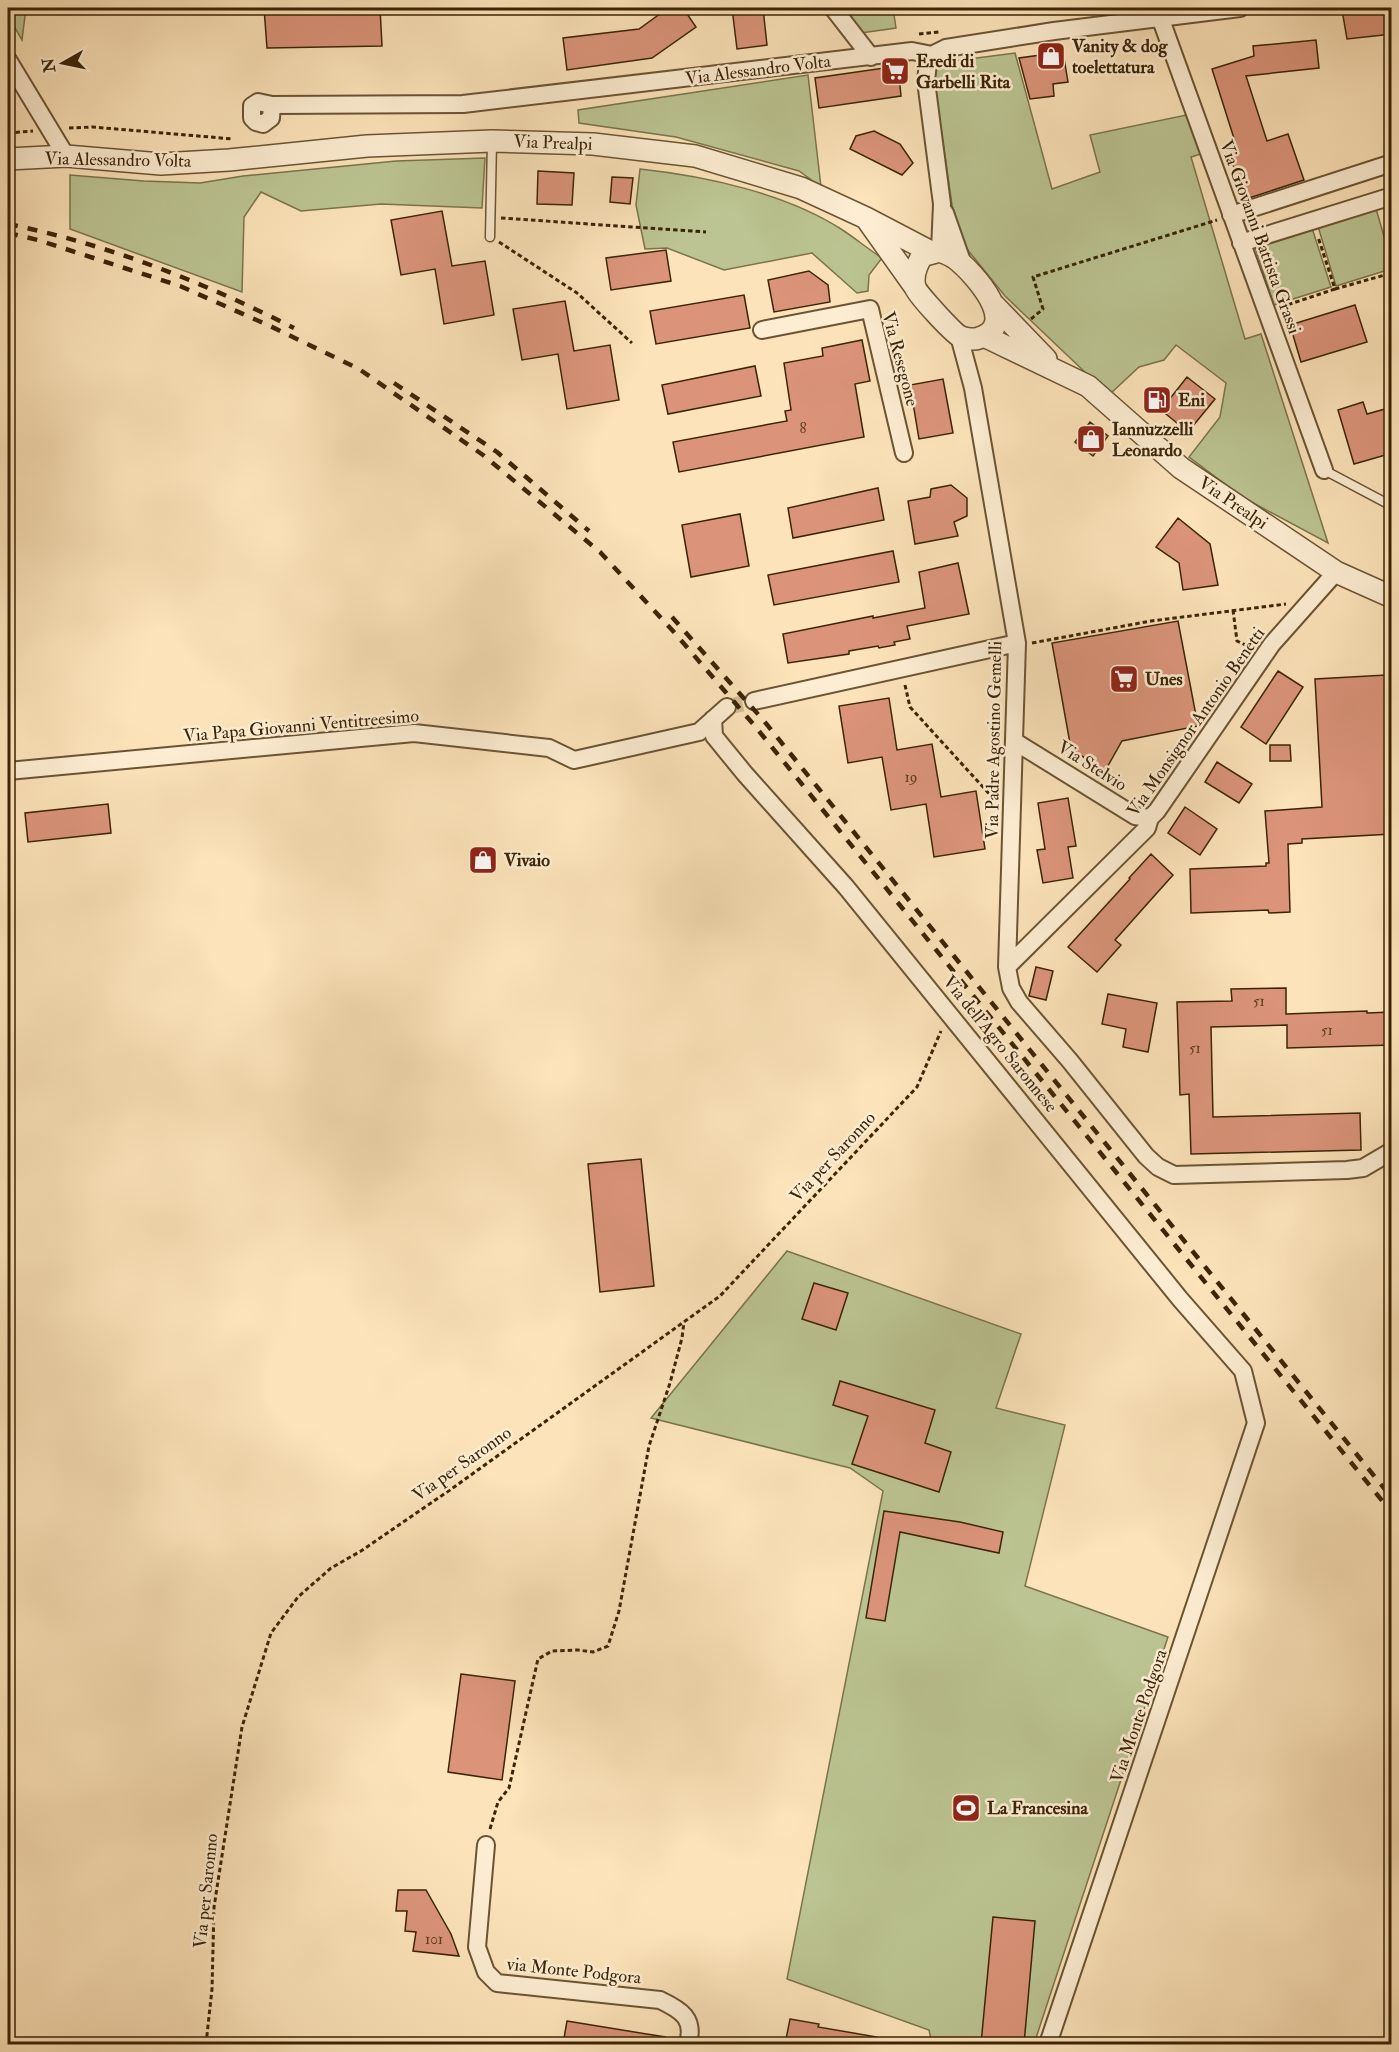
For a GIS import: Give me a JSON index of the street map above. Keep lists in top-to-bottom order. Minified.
{"streets":{"street":["Via Alessandro Volta","Via Prealpi","Via Giovanni Battista Grassi","Via Resegone","Via Monsignor Antonio Benetti","Via Papa Giovanni Ventitreesimo","Via Padre Agostino Gemelli","Via Stelvio","Via dell'Agro Saronnese","Via Monte Podgora","via Monte Podgora"],"path":["Via per Saronno"]},"crossings":[["Via Alessandro Volta","Via Prealpi"],["Via Alessandro Volta","Via Giovanni Battista Grassi"],["Via Prealpi","Via Monsignor Antonio Benetti"],["Via Prealpi","Via Padre Agostino Gemelli"],["Via Monsignor Antonio Benetti","Via Padre Agostino Gemelli"],["Via Monsignor Antonio Benetti","Via Stelvio"],["Via Papa Giovanni Ventitreesimo","Via dell'Agro Saronnese"],["Via Padre Agostino Gemelli","Via Stelvio"],["Via dell'Agro Saronnese","Via per Saronno"],["Via dell'Agro Saronnese","Via Monte Podgora"]],"places":{"shop":["Vanity & dog toelettatura","Iannuzzelli Leonardo","Vivaio"],"supermarket":["Eredi di Garbelli Rita","Unes"],"fuel station":["Eni"],"sports":["La Francesina"]},"house_numbers":["8","19","51","51","51","101"],"north":"left"}
